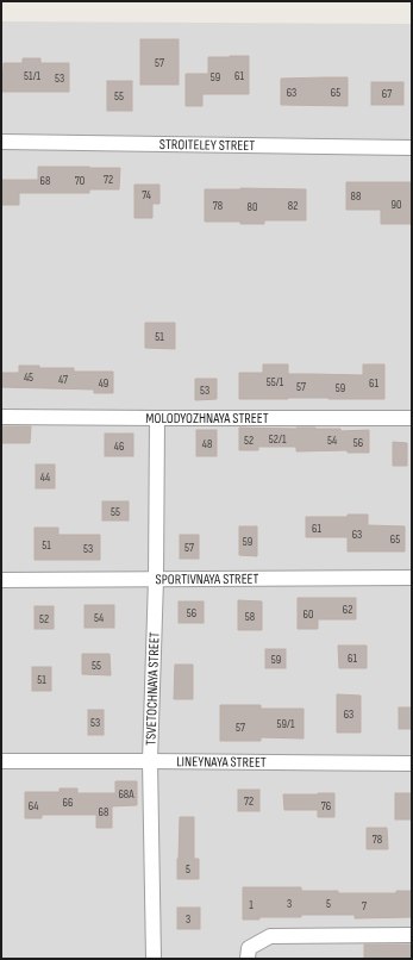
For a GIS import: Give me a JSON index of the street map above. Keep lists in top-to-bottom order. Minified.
{"streets":{"street":["STROITELEY STREET","MOLODYOZHNAYA STREET","SPORTIVNAYA STREET","TSVETOCHNAYA STREET","LINEYNAYA STREET"]},"crossings":[["MOLODYOZHNAYA STREET","TSVETOCHNAYA STREET"],["SPORTIVNAYA STREET","TSVETOCHNAYA STREET"],["TSVETOCHNAYA STREET","LINEYNAYA STREET"]],"house_numbers":["57","51/1","61","59","53","63","65","67","55","72","68","70","74","88","90","78","82","80","51","45","47","55/1","49","61","57","59","53","52/1","52","54","56","48","46","44","55","61","63","65","59","51","57","53","62","56","60","58","54","52","61","59","55","51","63","53","59/1","57","68А","72","66","64","76","68","78","5","3","5","1","7","3"]}
